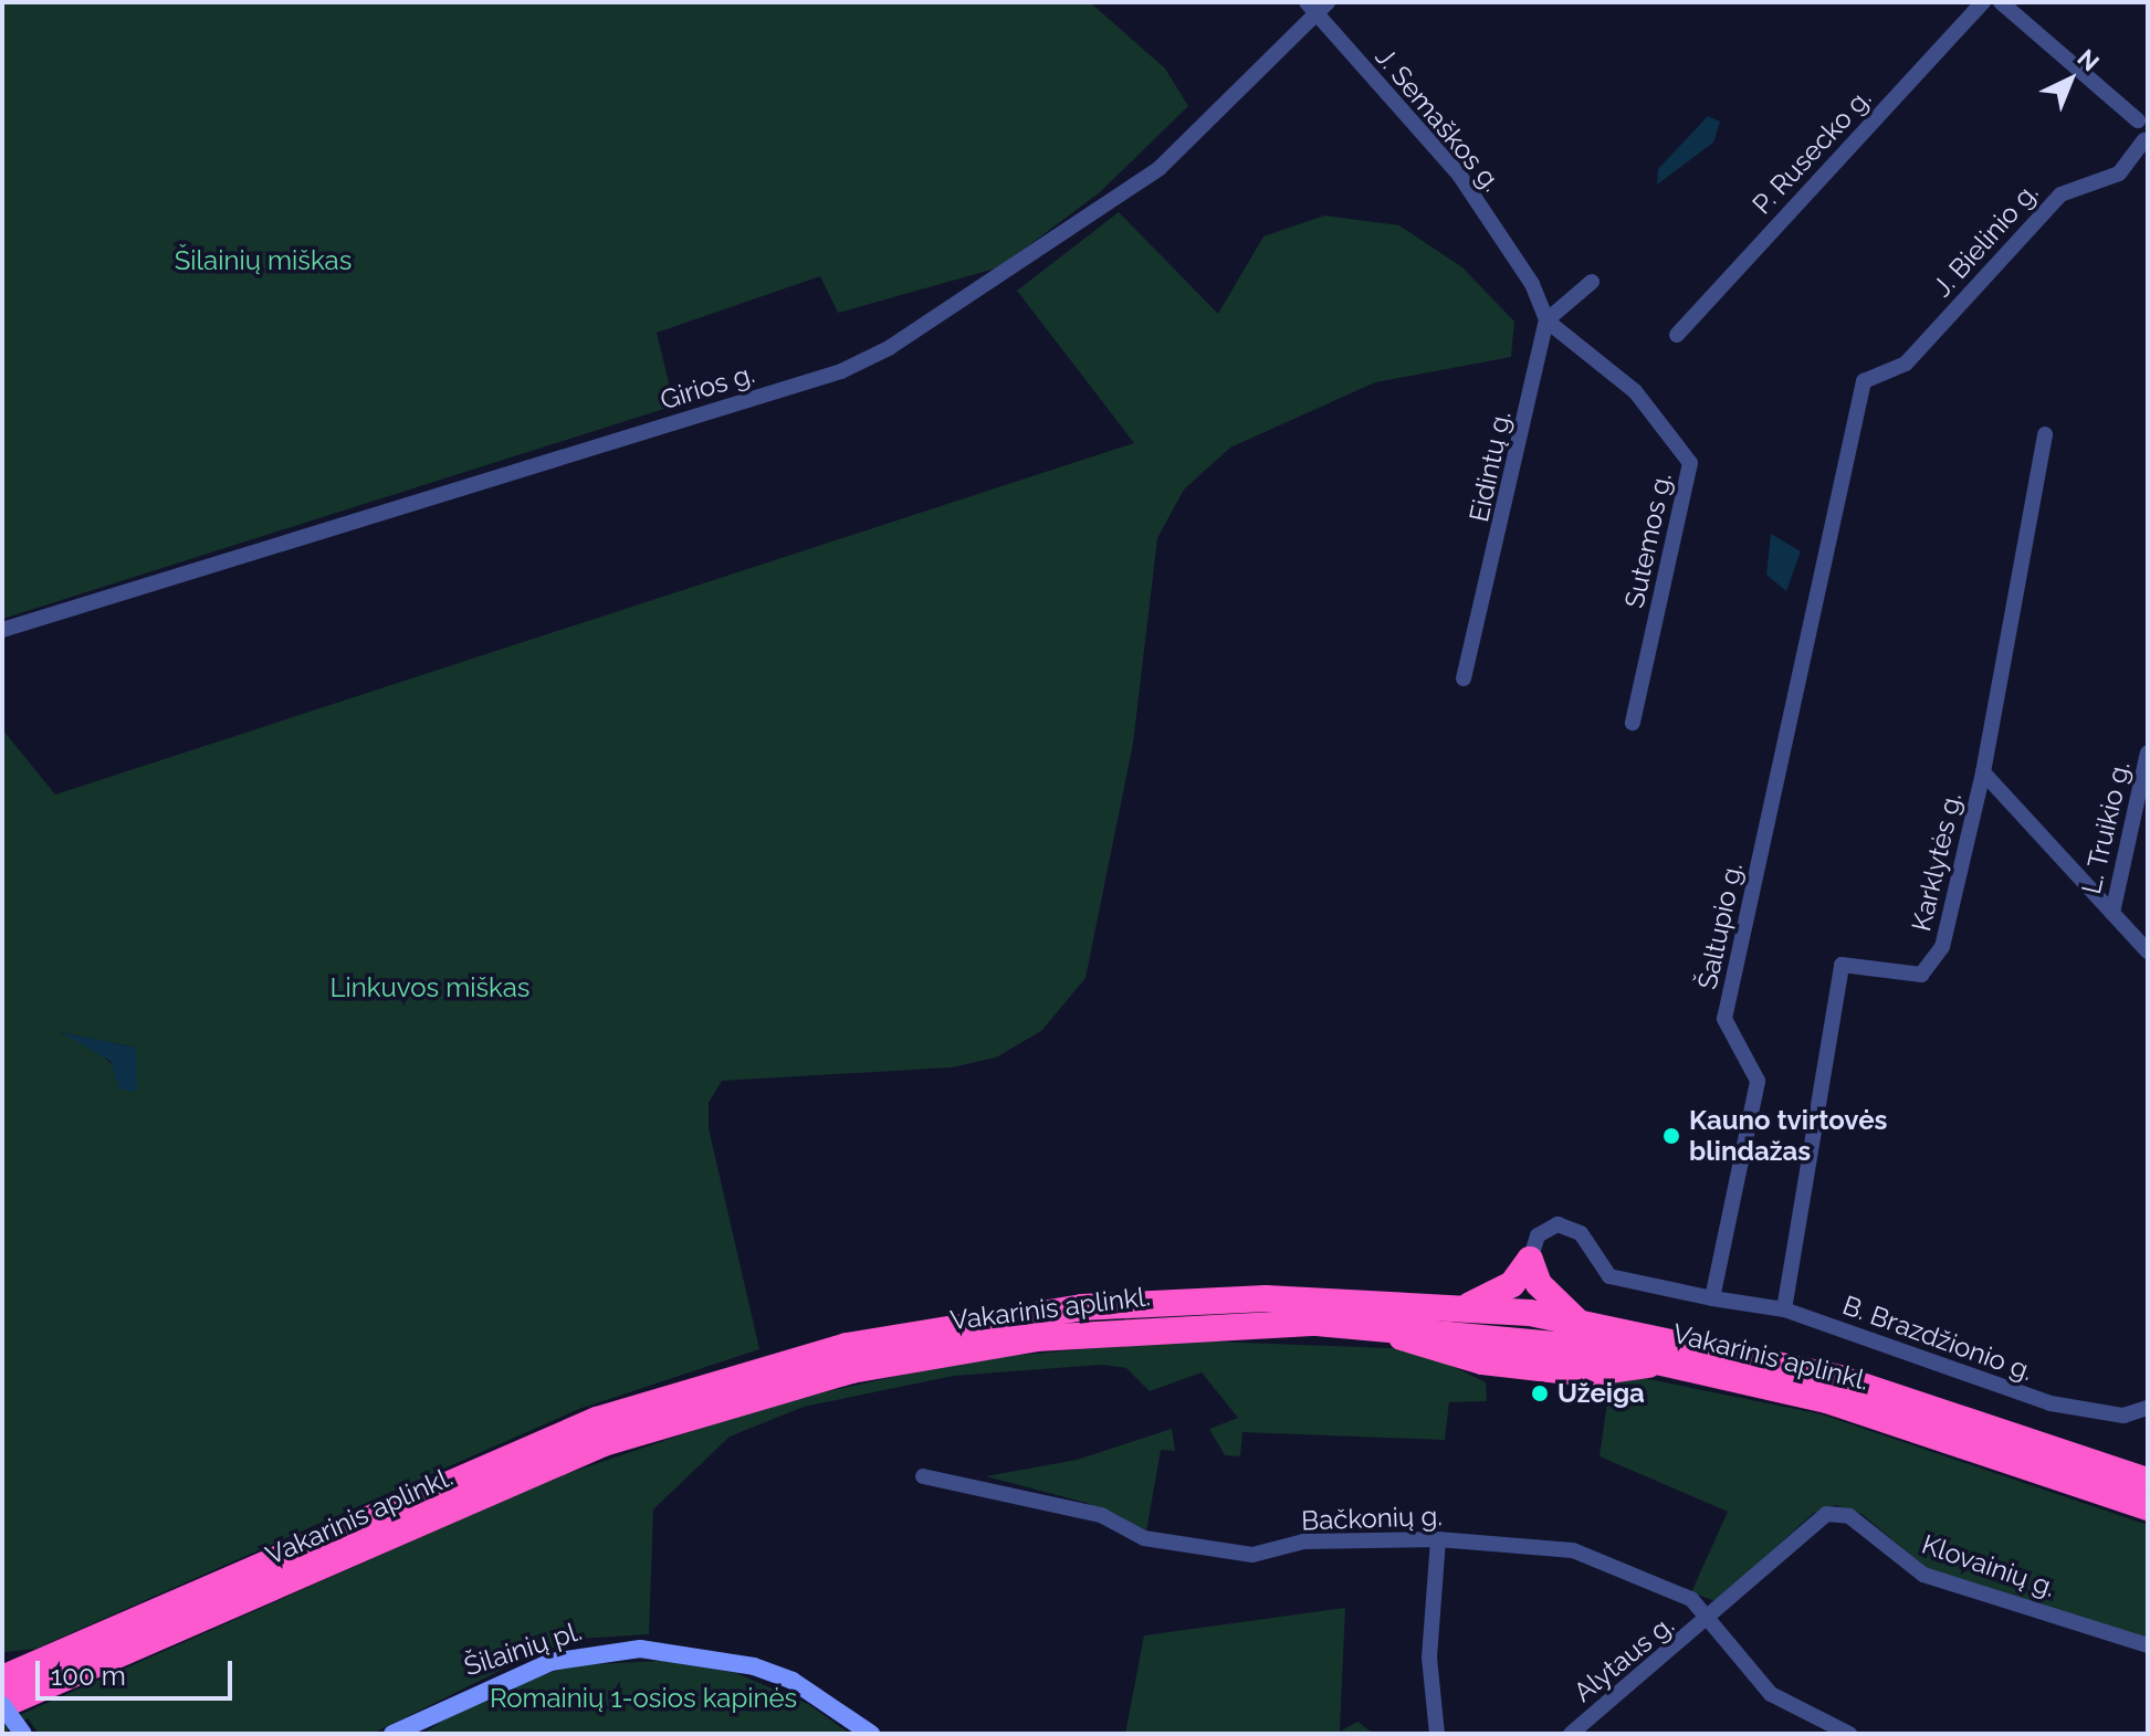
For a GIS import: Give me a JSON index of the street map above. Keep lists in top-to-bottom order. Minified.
{"streets":{"highway":["Vakarinis aplinkl."],"street":["J. Semaškos g.","P. Rusecko g.","J. Bielinio g.","Girios g.","Eidintų g.","Sutemos g.","L. Truikio g.","Karklytės g.","Šaltupio g.","B. Brazdžionio g.","Bačkonių g.","Klovainių g.","Šilainių pl.","Alytaus g."]},"crossings":[["J. Semaškos g.","Girios g."],["J. Semaškos g.","Eidintų g."],["J. Semaškos g.","Sutemos g."],["J. Bielinio g.","Šaltupio g."],["Eidintų g.","Sutemos g."],["Karklytės g.","B. Brazdžionio g."],["Šaltupio g.","B. Brazdžionio g."],["Bačkonių g.","Klovainių g."],["Bačkonių g.","Alytaus g."],["Klovainių g.","Alytaus g."]],"parks":["Šilainių miškas","Linkuvos miškas","Romainių 1-osios kapinės"],"places":["Kauno tvirtovės blindažas","Užeiga"],"scale_bar":"100 m","north":"top right"}
